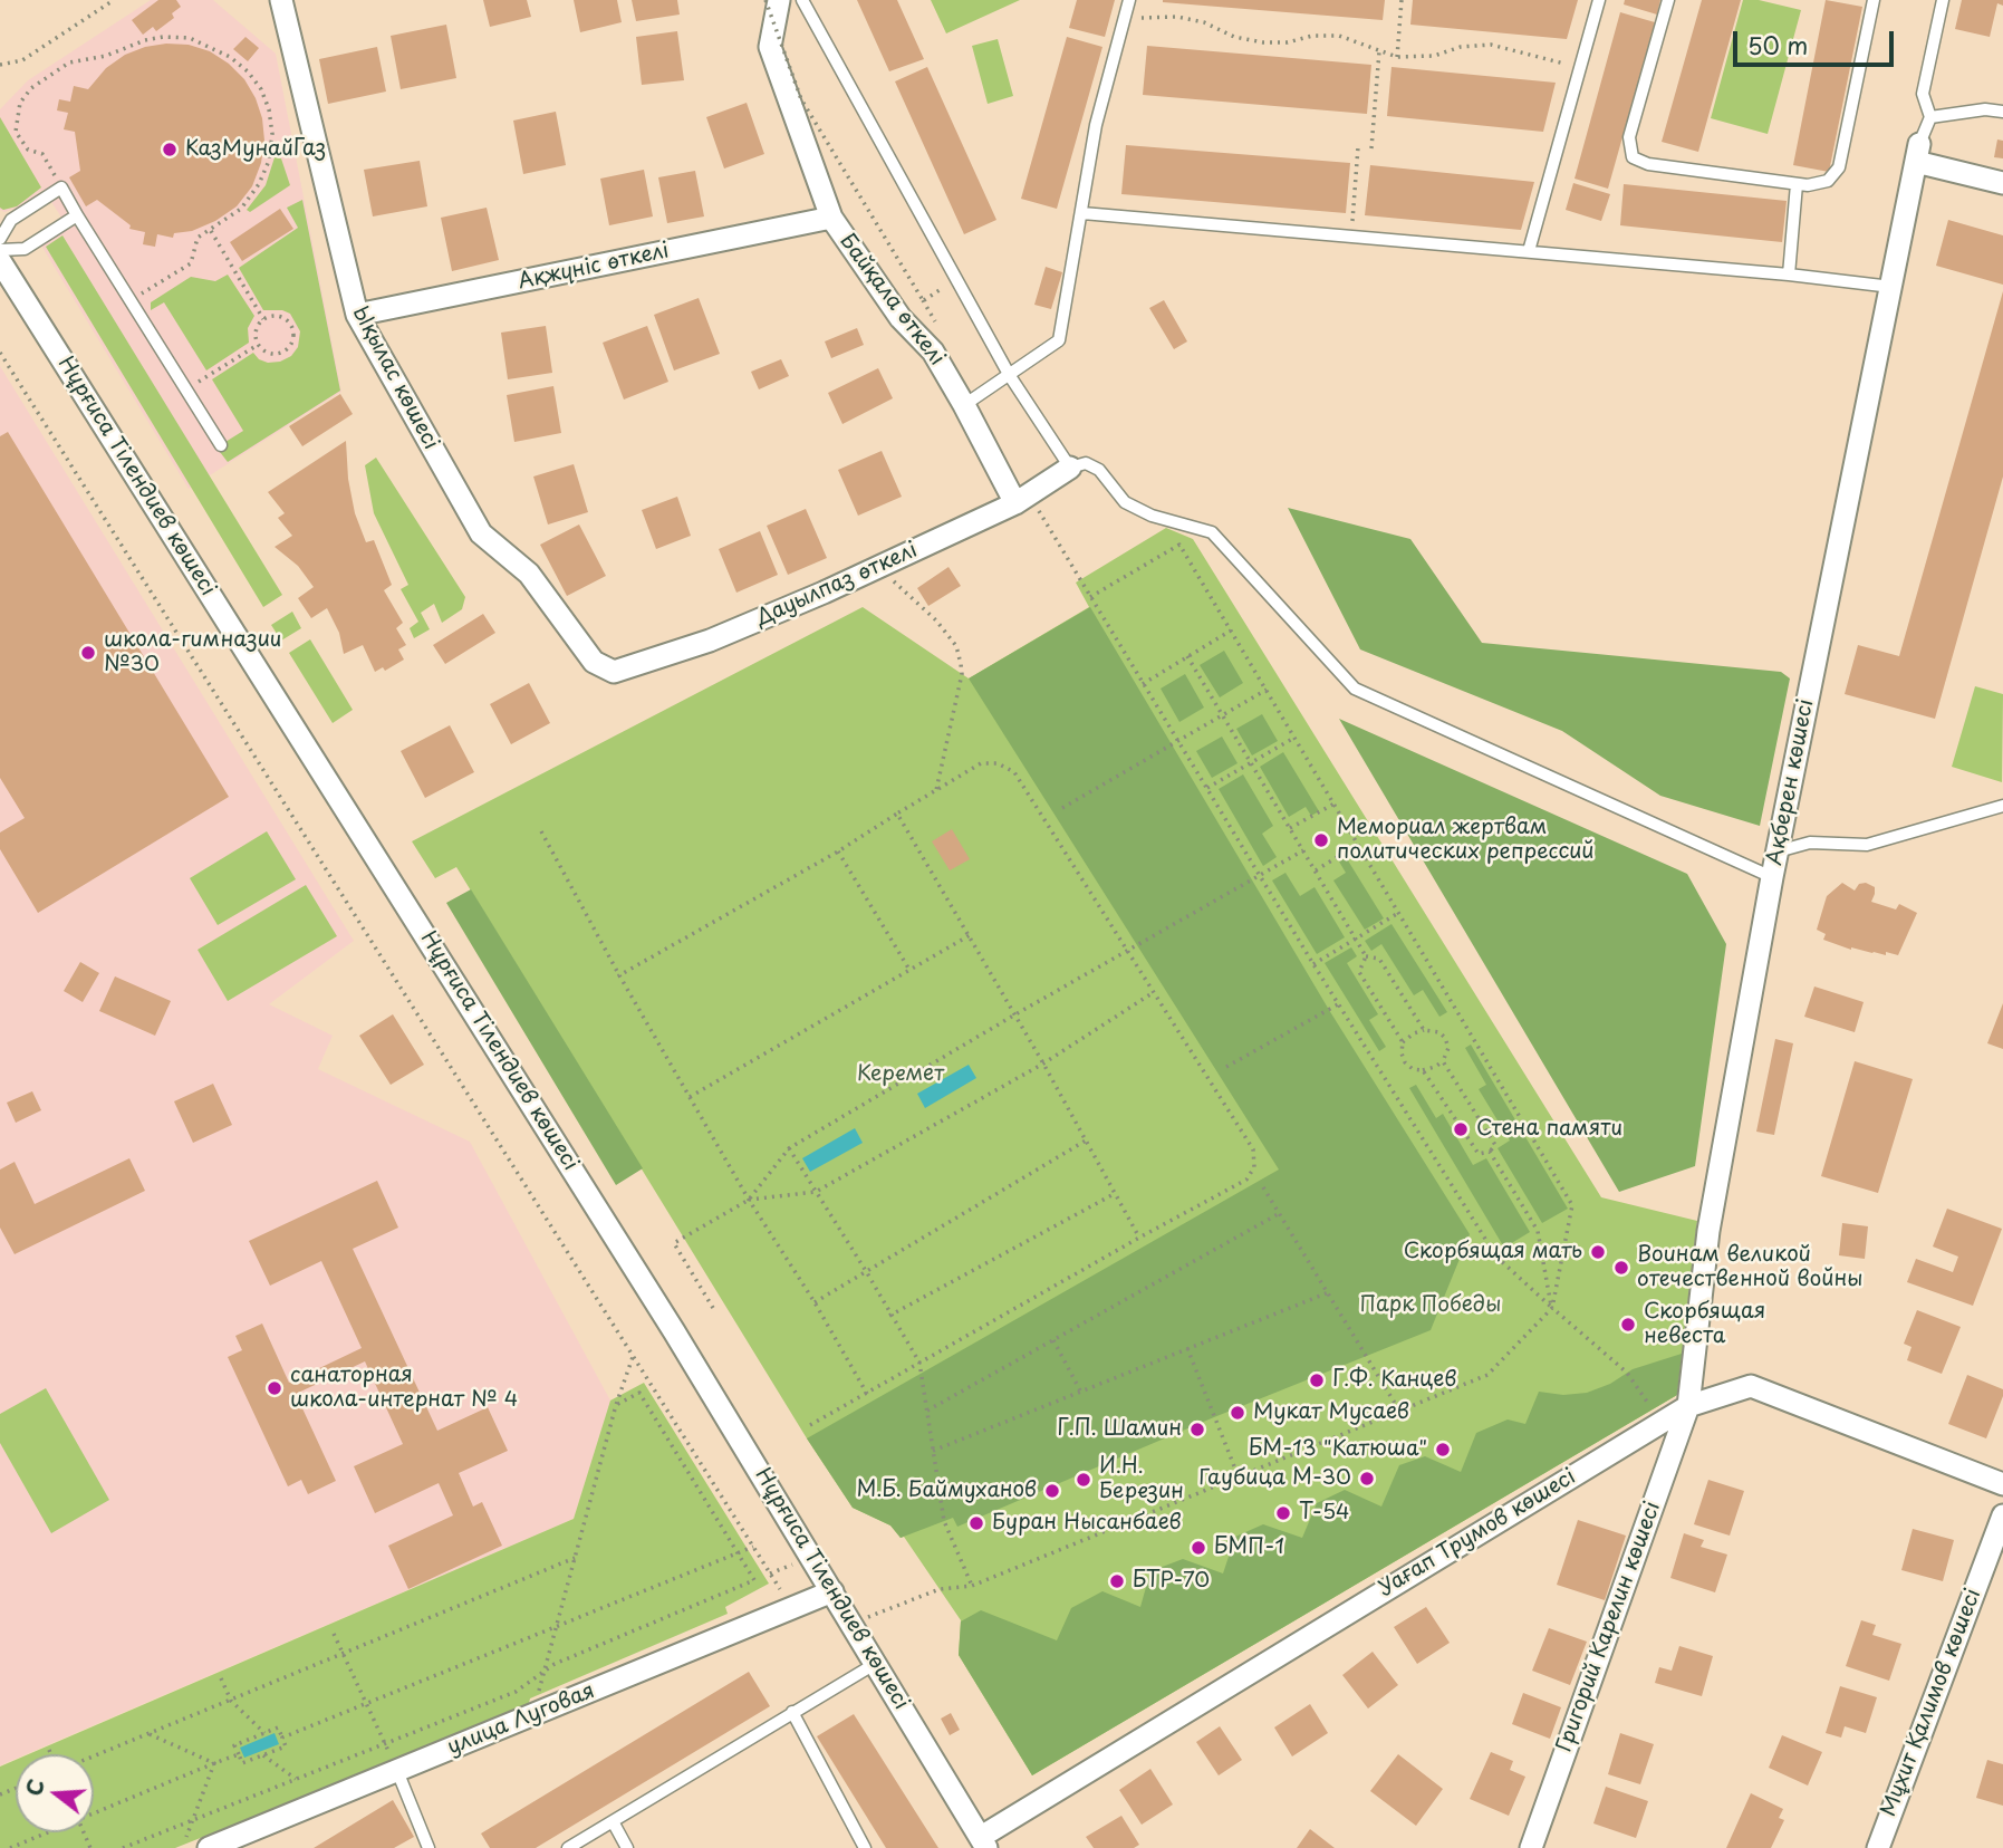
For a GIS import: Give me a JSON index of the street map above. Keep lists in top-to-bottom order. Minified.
{"streets":{"street":["Ақжүніс өткелі","Байқала өткелі","Ықылас көшесі","Нұрғиса Тілендиев көшесі","Дауылпаз өткелі","Ақберен көшесі","Уағап Трумов көшесі","Григорий Карелин көшесі","Мұхит Қалимов көшесі","улица Луговая"]},"crossings":[["Ақжүніс өткелі","Байқала өткелі"],["Ақжүніс өткелі","Ықылас көшесі"],["Байқала өткелі","Дауылпаз өткелі"],["Ықылас көшесі","Дауылпаз өткелі"],["Нұрғиса Тілендиев көшесі","Уағап Трумов көшесі"],["Нұрғиса Тілендиев көшесі","улица Луговая"],["Ақберен көшесі","Уағап Трумов көшесі"],["Ақберен көшесі","Григорий Карелин көшесі"],["Уағап Трумов көшесі","Григорий Карелин көшесі"]],"parks":["Керемет","Парк Победы"],"places":["КазМунайГаз","школа-гимназии №30","Мемориал жертвам политических репрессий","Стена памяти","Скорбящая мать","Воинам великой отечественной войны","Скорбящая невеста","Г.Ф. Канцев","санаторная школа-интернат № 4","Мукат Мусаев","Г.П. Шамин","БМ-13 \"Катюша\"","Гаубица М-30","И.Н. Березин","М.Б. Баймуханов","Т-54","Буран Нысанбаев","БМП-1","БТР-70"],"scale_bar":"50 m","north":"left"}
